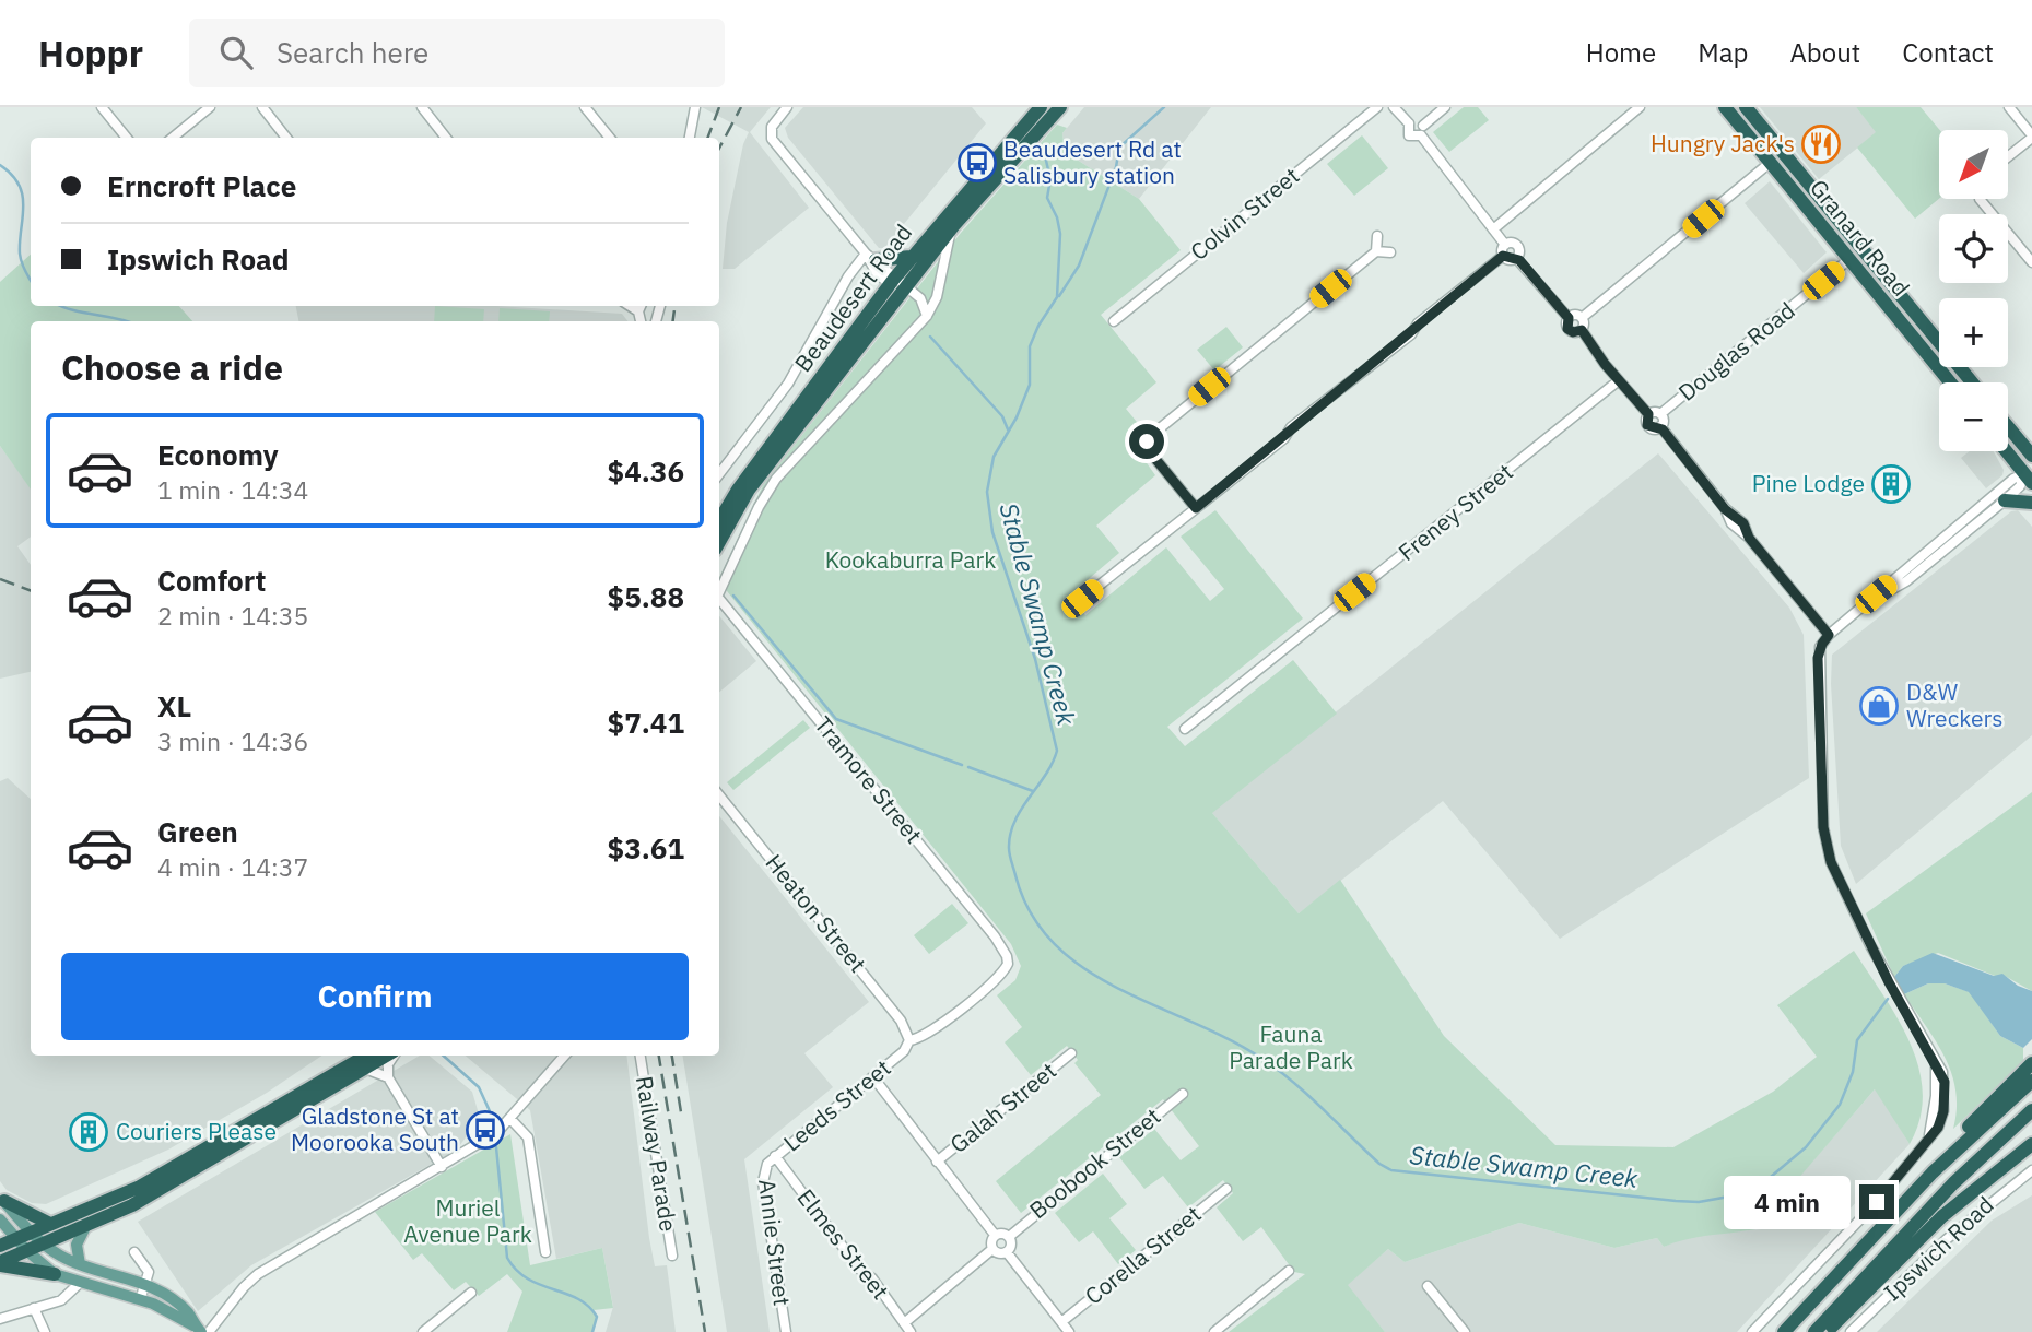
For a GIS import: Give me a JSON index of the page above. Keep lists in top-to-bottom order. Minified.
{"streets":{"highway":["Granard Road","Beaudesert Road"],"street":["Colvin Street","Douglas Road","Freney Street","Tramore Street","Heaton Street","Leeds Street","Galah Street","Railway Parade","Boobook Street","Annie Street","Elmes Street","Ipswich Road","Corella Street"]},"crossings":[["Granard Road","Douglas Road"],["Tramore Street","Leeds Street"],["Heaton Street","Leeds Street"],["Leeds Street","Annie Street"],["Leeds Street","Elmes Street"],["Annie Street","Elmes Street"]],"water":["Stable Swamp Creek"],"parks":["Kookaburra Park","Fauna Parade Park","Muriel Avenue Park"],"places":{"restaurant":["Hungry Jack's"],"bus stop":["Beaudesert Rd at Salisbury station","Gladstone St at Moorooka South"],"building":["Pine Lodge","Couriers Please"],"shop":["D&W Wreckers"]},"north":"bottom left","page":{"header":"Hoppr","search":"Search here","nav":["Home","Map","About","Contact"],"map_buttons":["+","−"],"banner":["Erncroft Place","Ipswich Road"],"heading":"Choose a ride","list":[{"name":"Economy","note":"1 min · 14:34","value":"$4.36"},{"name":"Comfort","note":"2 min · 14:35","value":"$5.88"},{"name":"XL","note":"3 min · 14:36","value":"$7.41"},{"name":"Green","note":"4 min · 14:37","value":"$3.61"}],"buttons":"Confirm","bubble":"4 min"}}
